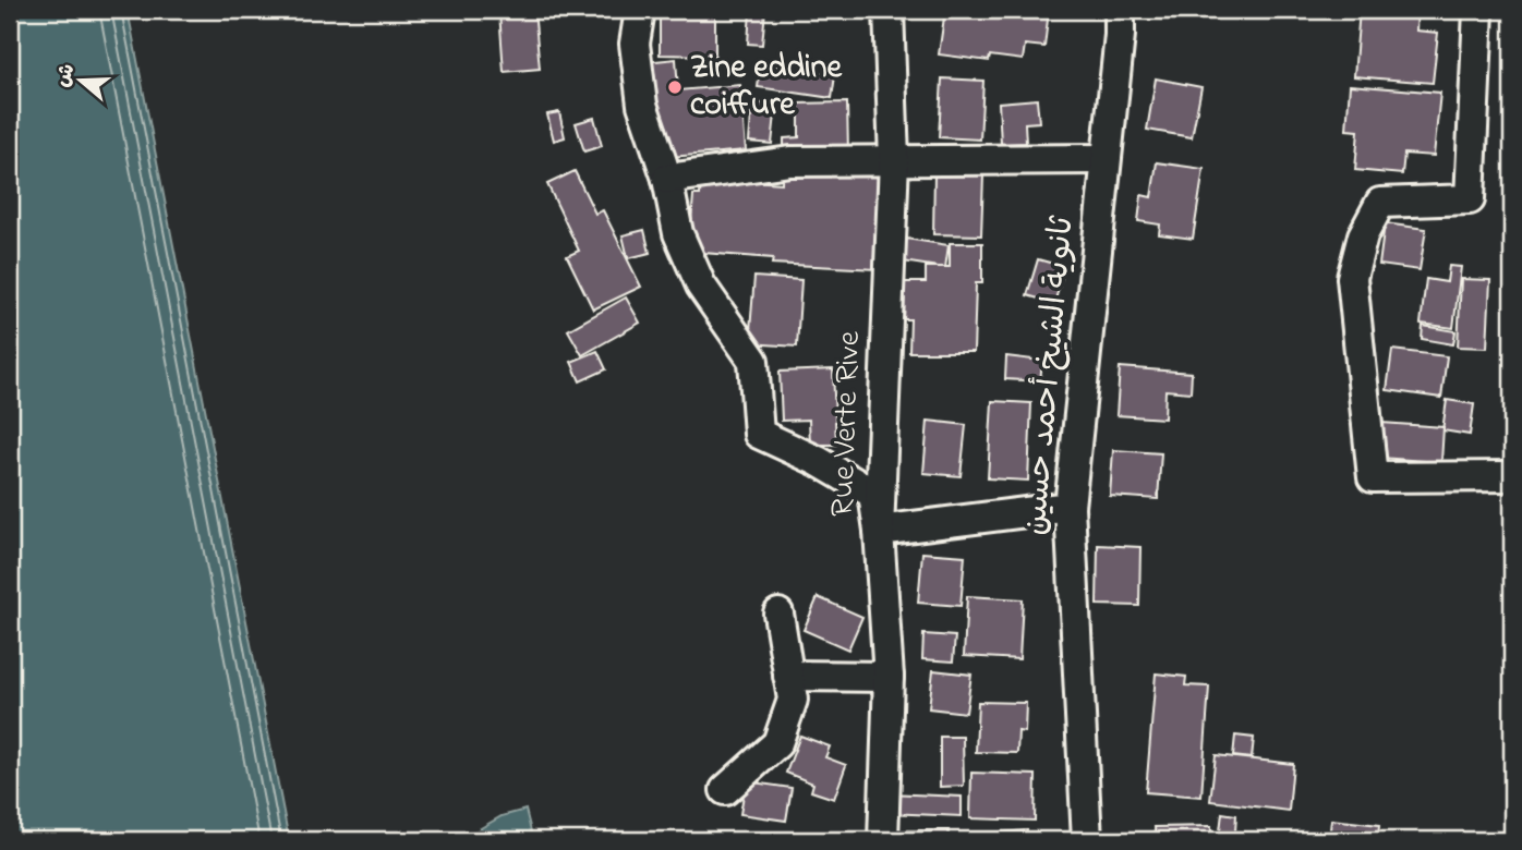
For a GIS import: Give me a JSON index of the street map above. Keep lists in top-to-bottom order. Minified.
{"streets":{"street":["ثانوية الشيخ أحمد حسين","Rue Verte Rive"]},"places":["Zine eddine coiffure"],"north":"left"}
